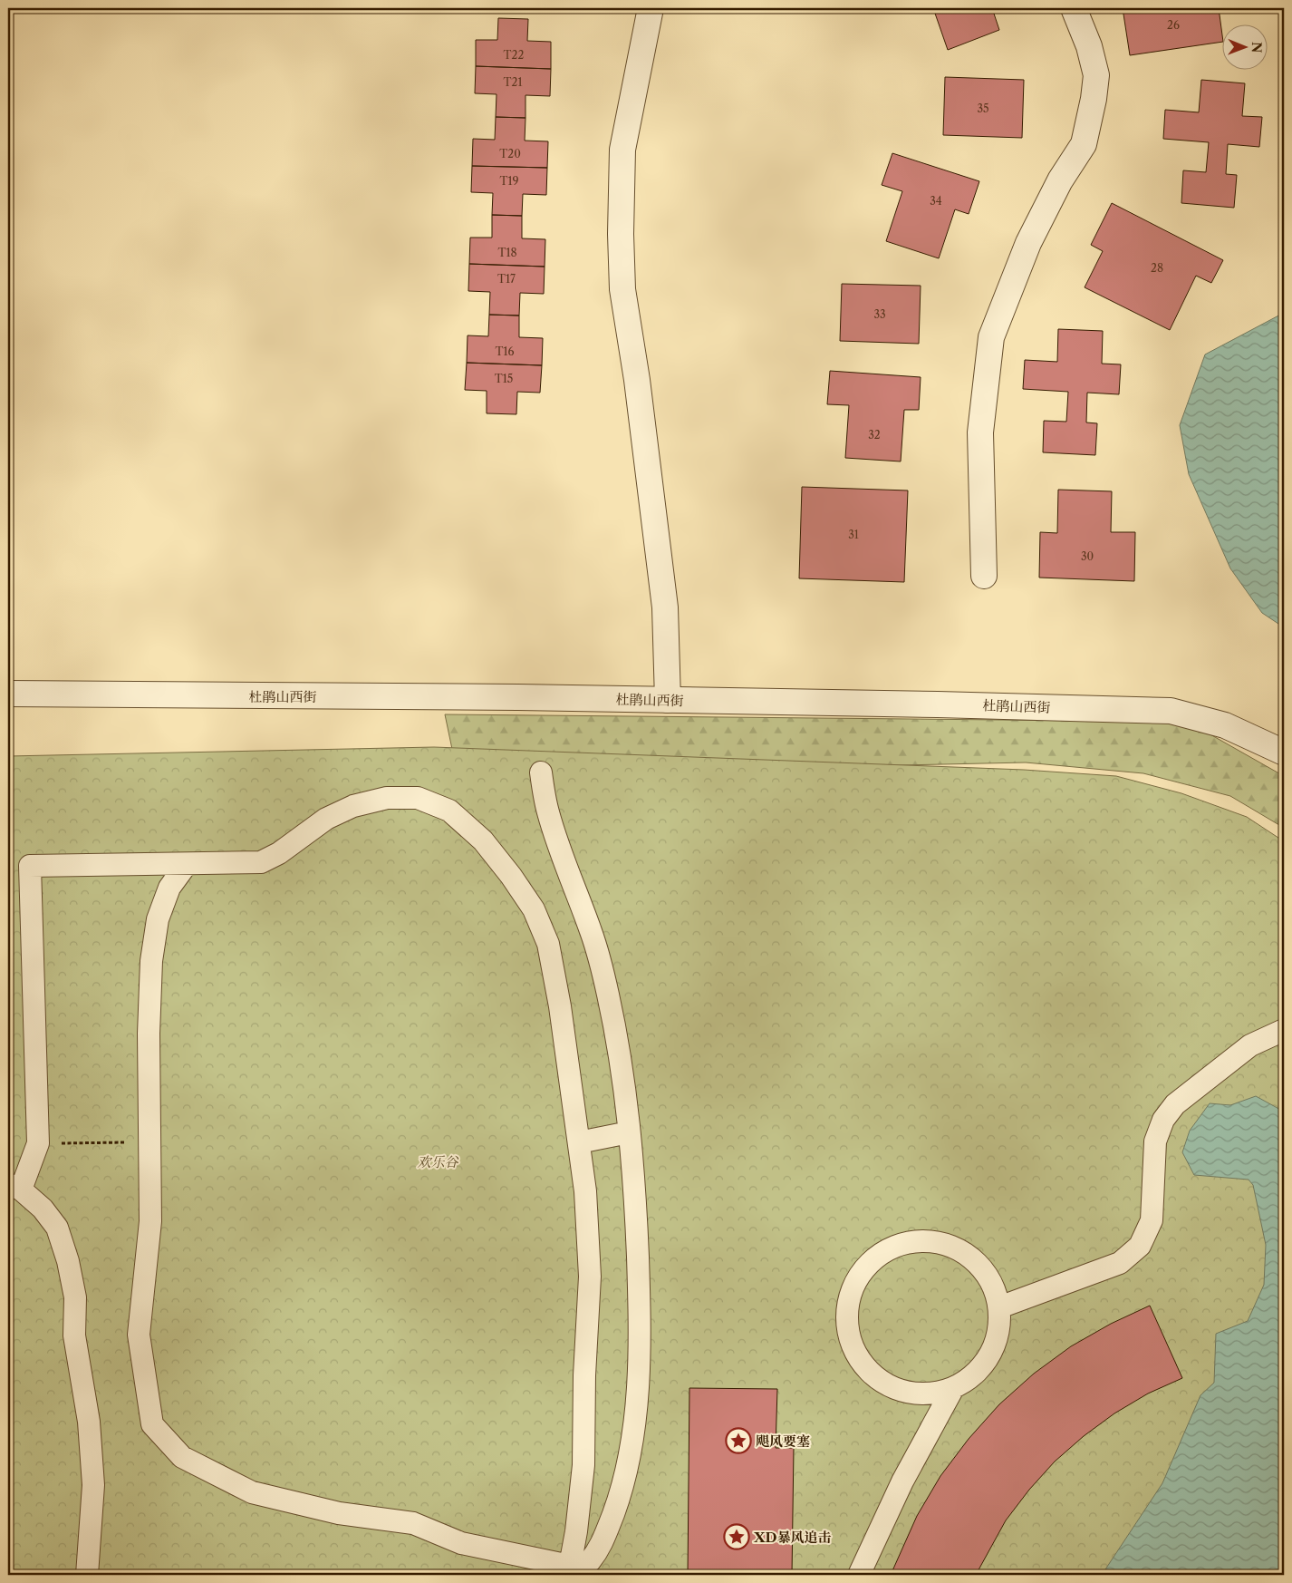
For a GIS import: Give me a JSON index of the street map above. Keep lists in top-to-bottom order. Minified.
{"streets":{"street":["杜鹃山西街"]},"parks":["欢乐谷"],"places":{"place":["飓风要塞","XD暴风追击"]},"house_numbers":["26","T22","T21","35","T20","T19","34","T18","28","T17","33","T16","T15","32","31","30"],"north":"right"}
